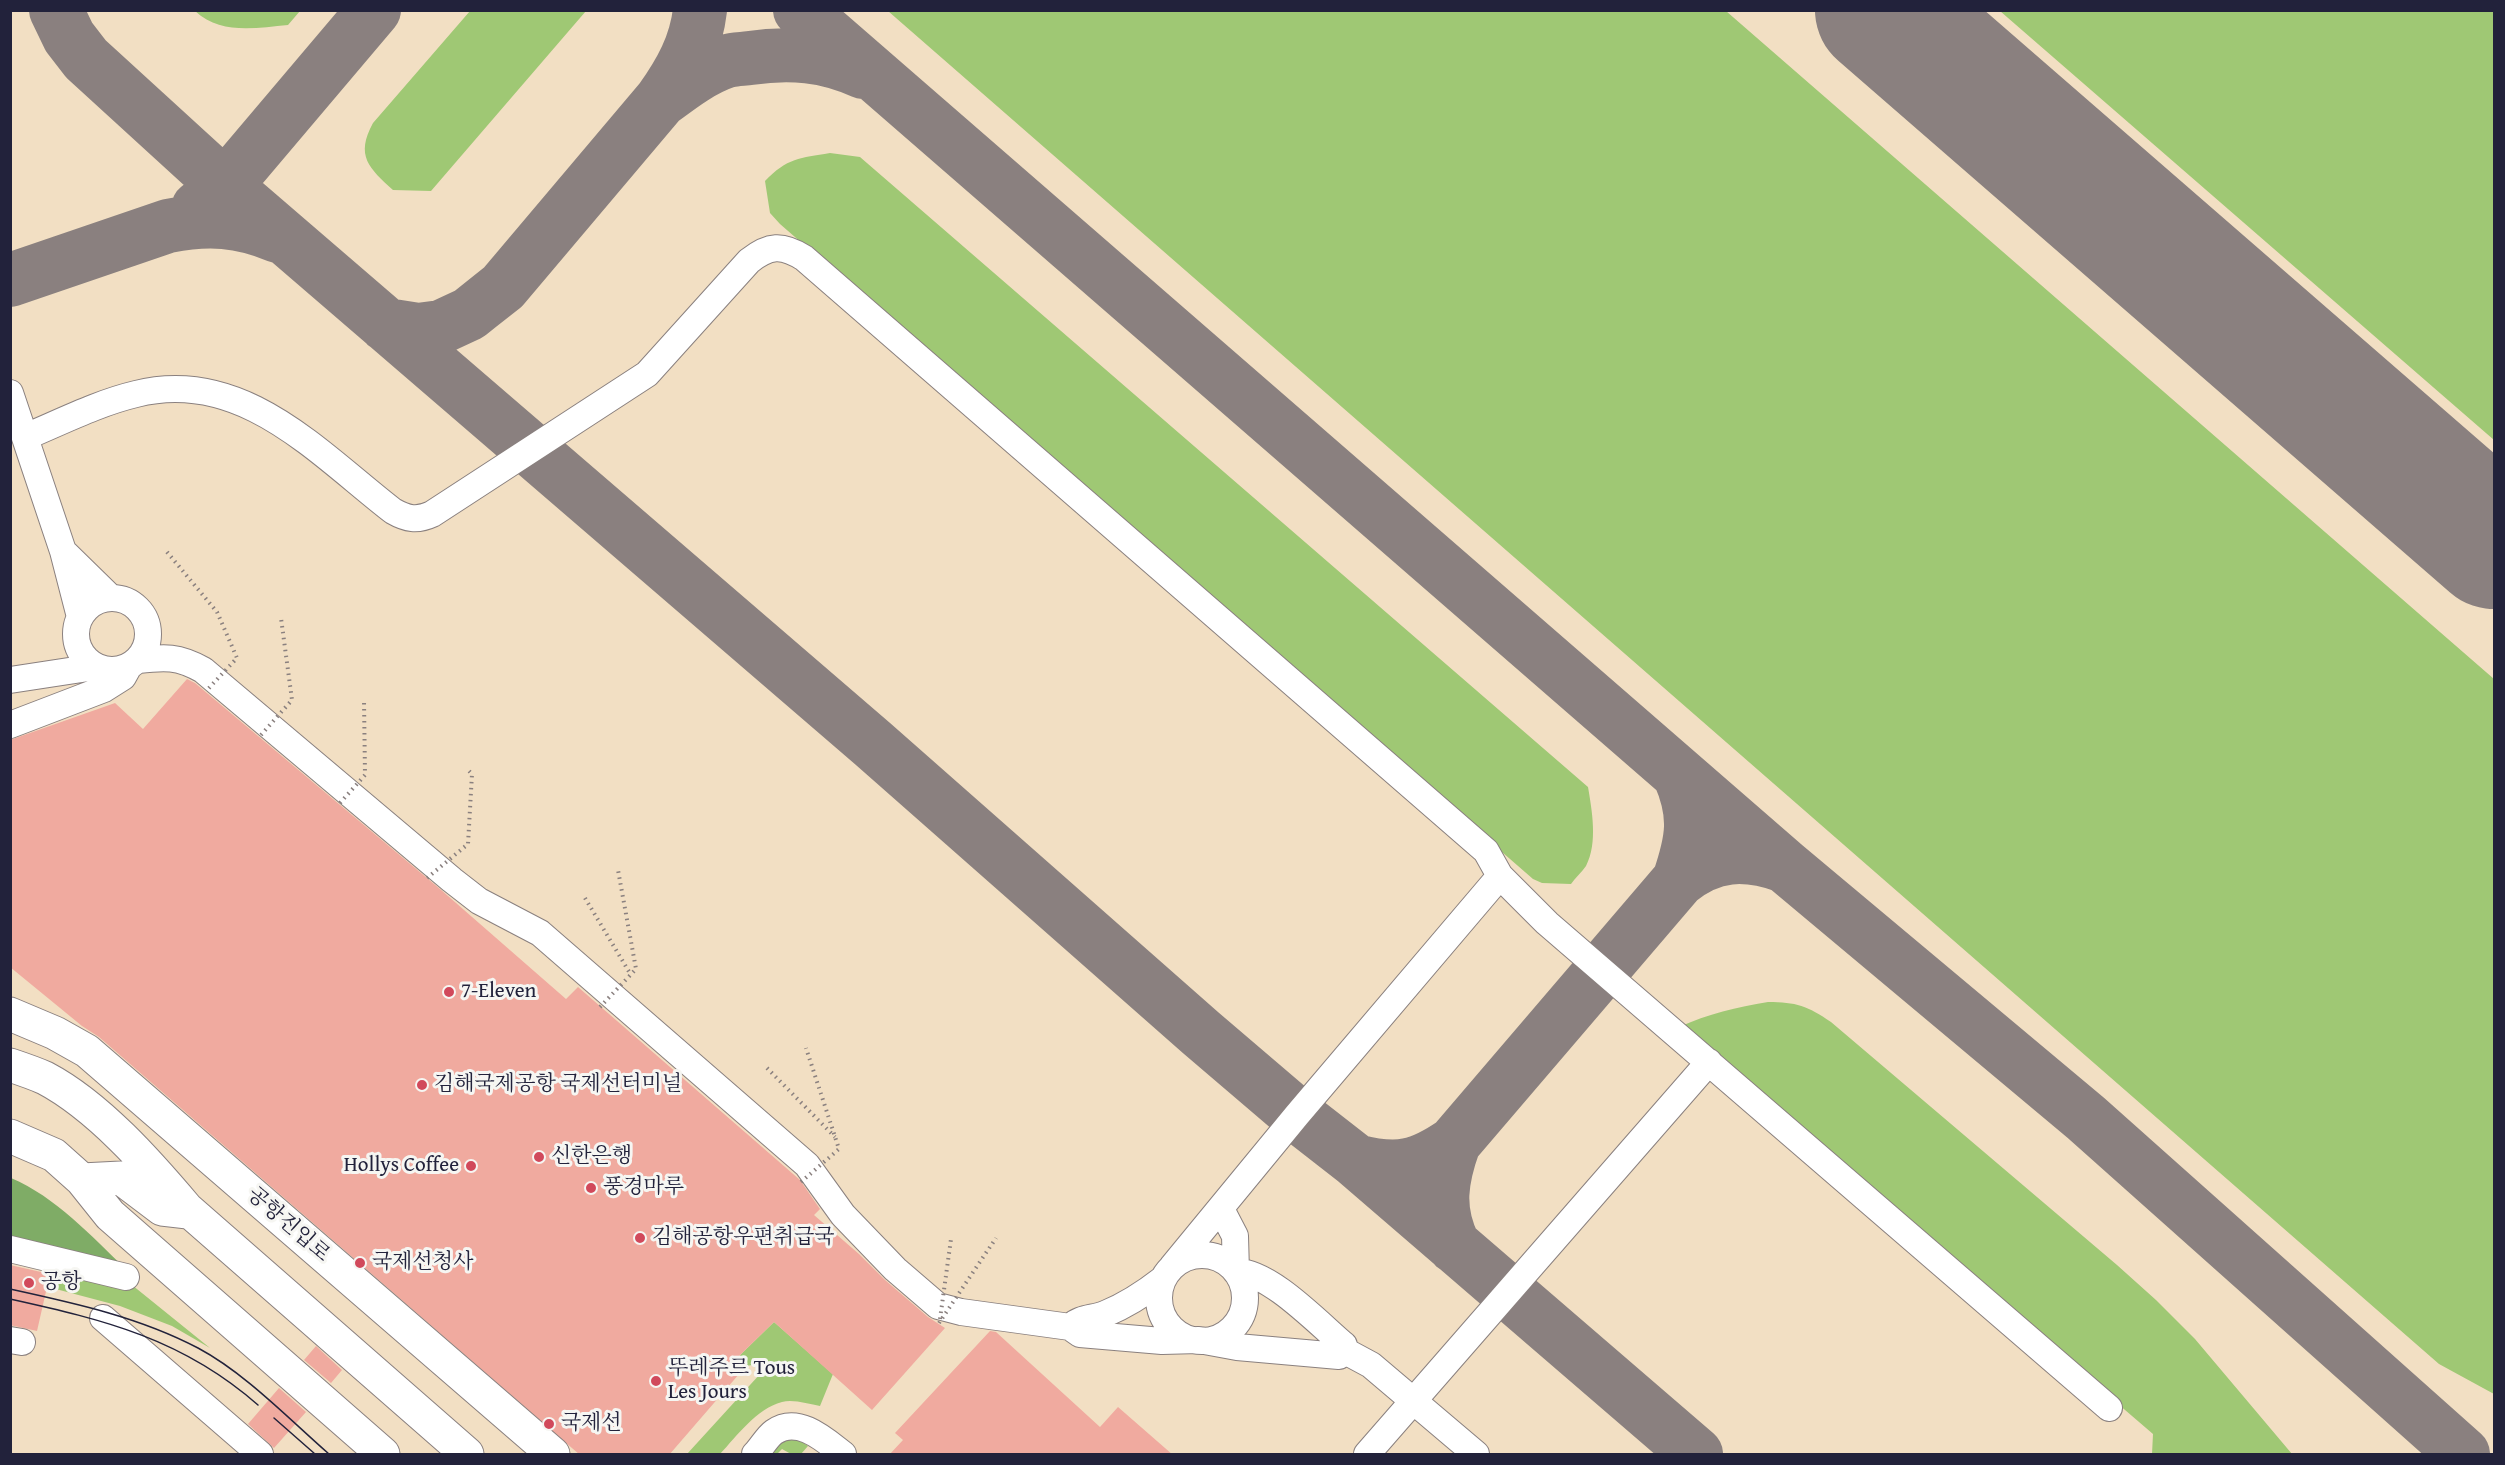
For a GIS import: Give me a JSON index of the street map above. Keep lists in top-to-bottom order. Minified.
{"streets":{"main road":["공항진입로"]},"places":["7-Eleven","김해국제공항 국제선터미널","신한은행","Hollys Coffee","풍경마루","김해공항우편취급국","국제선청사","공항","뚜레주르 Tous Les Jours","국제선"]}
